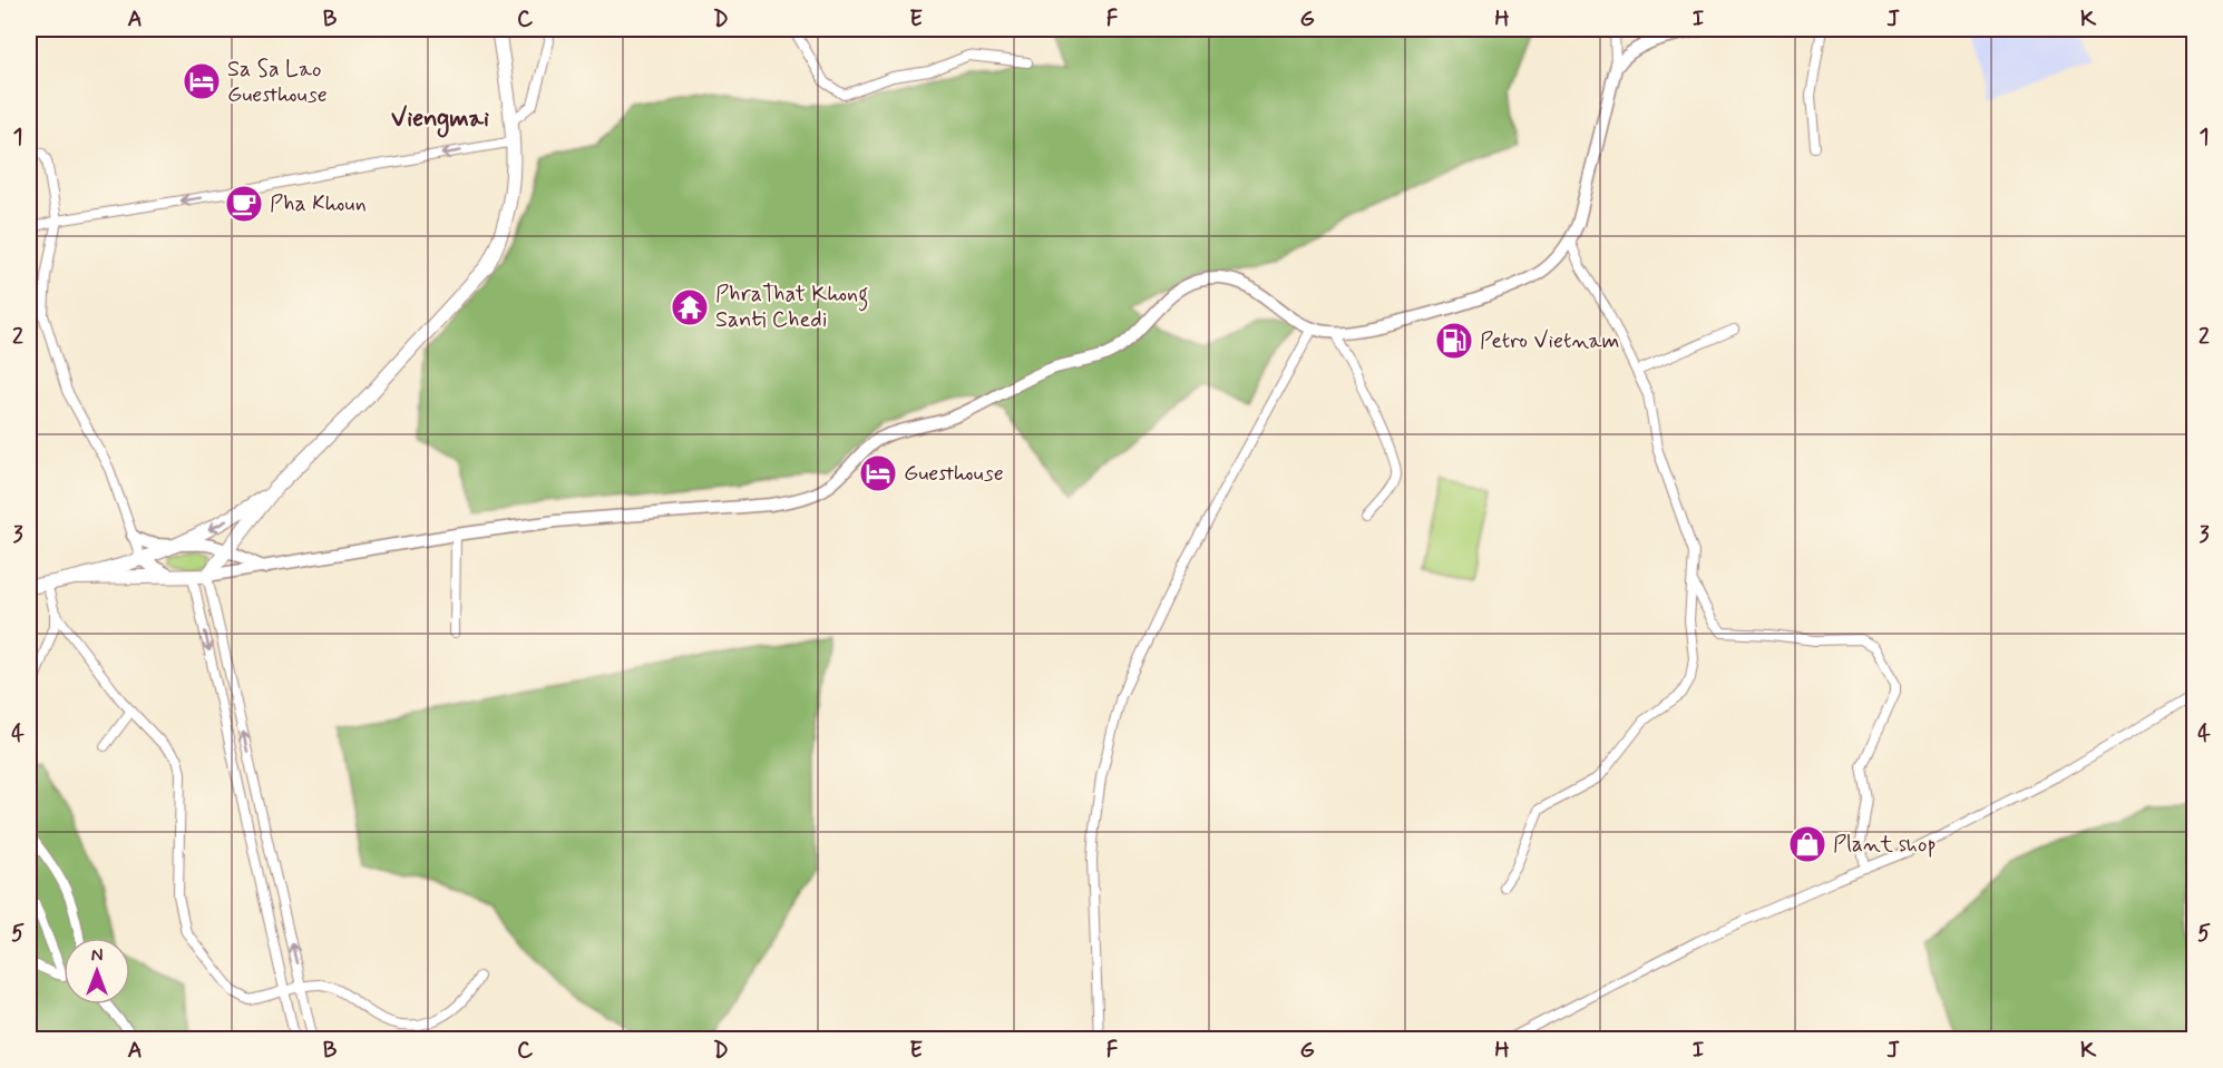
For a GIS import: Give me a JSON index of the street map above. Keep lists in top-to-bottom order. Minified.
{"districts":["Viengmai"],"places":{"hotel":["Sa Sa Lao Guesthouse","Guesthouse"],"cafe":["Pha Khoun"],"temple":["PhraThat Khong Santi Chedi"],"fuel station":["Petro Vietnam"],"shop":["Plant shop"]},"north":"top","grid":{"columns":["A","B","C","D","E","F","G","H","I","J","K"],"rows":["1","2","3","4","5"]}}
